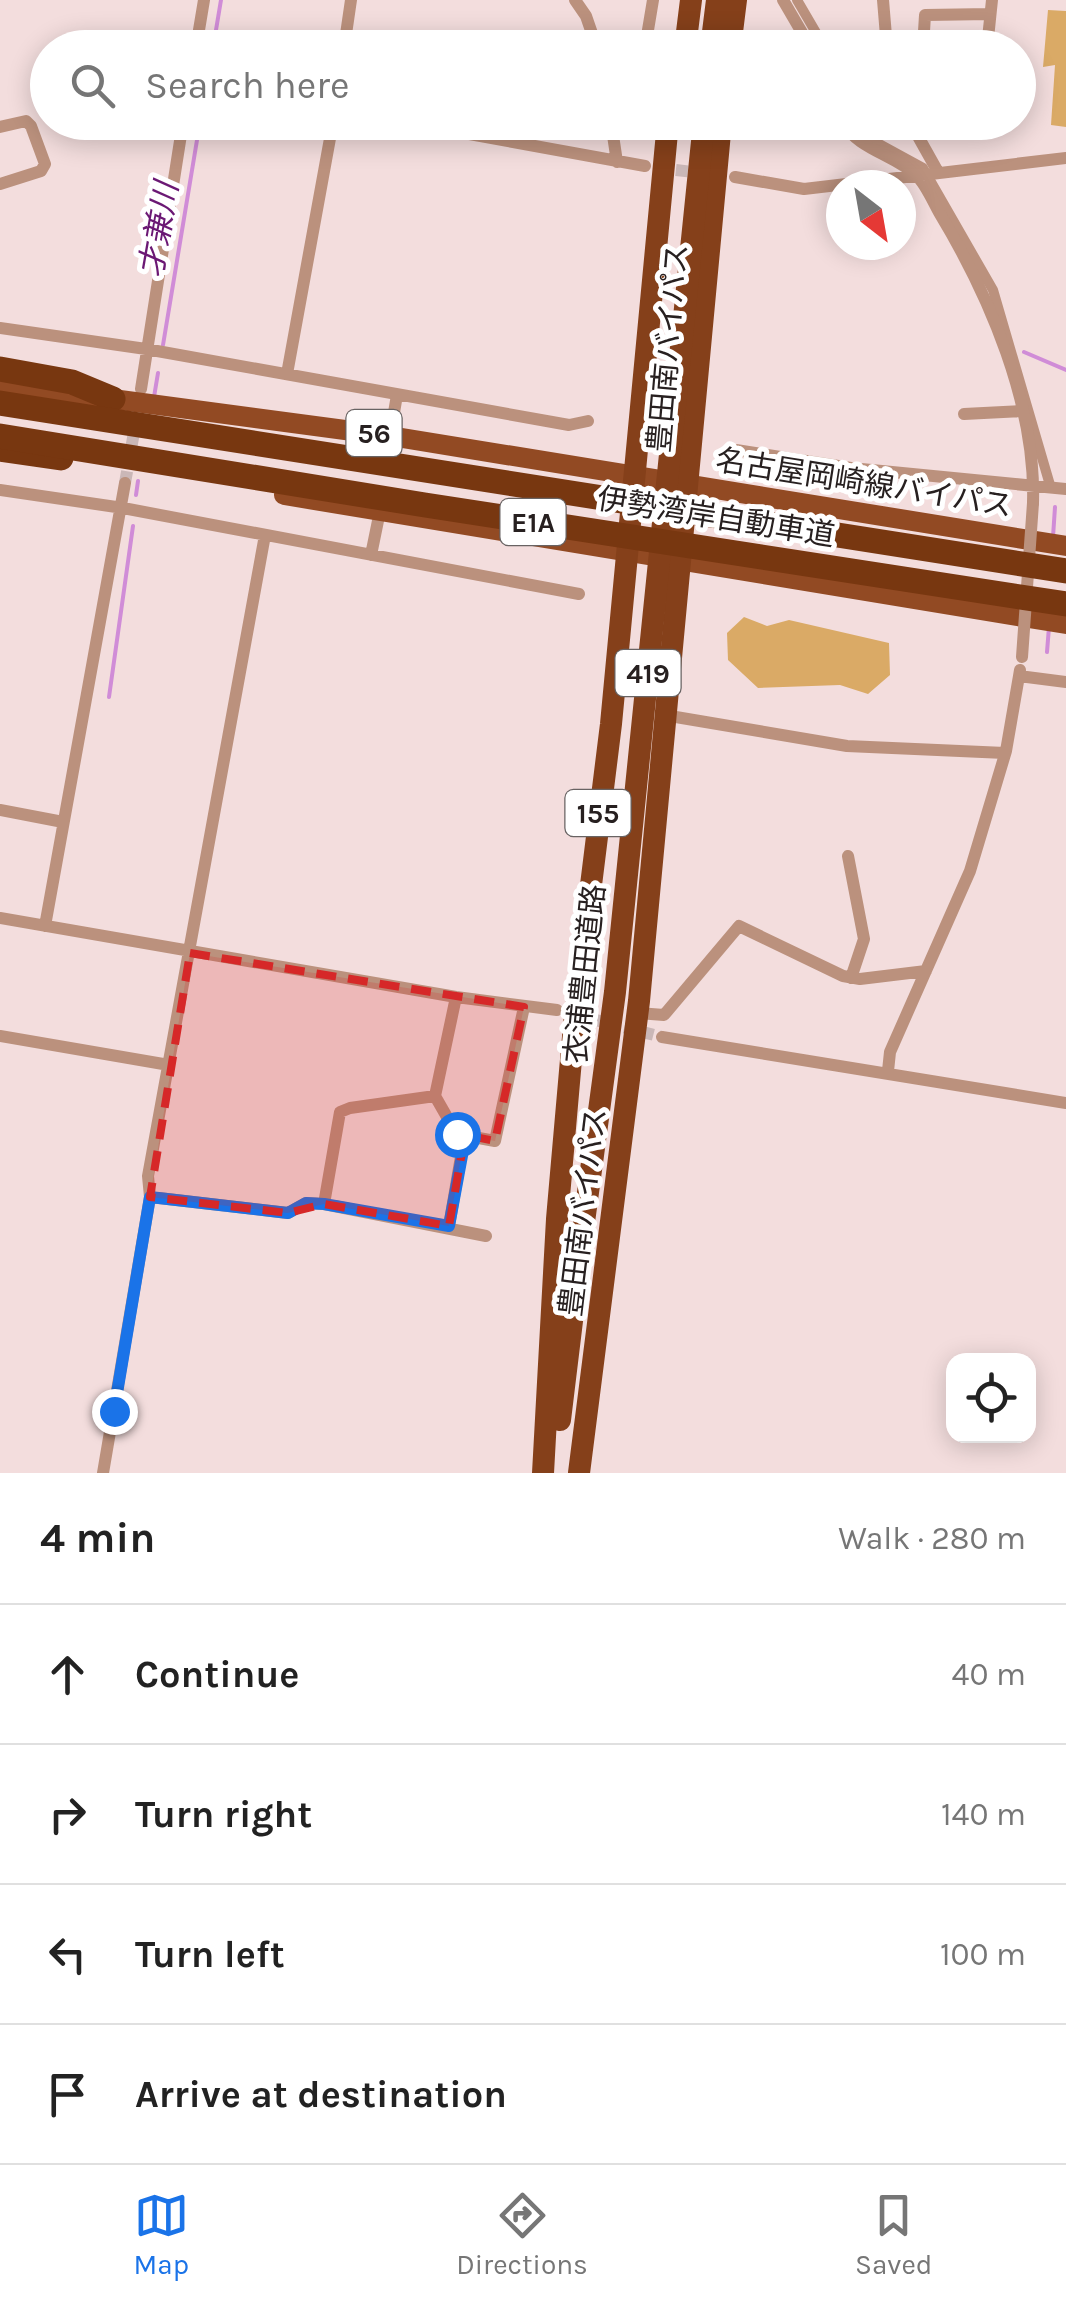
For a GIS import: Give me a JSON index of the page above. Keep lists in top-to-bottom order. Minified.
{"streets":{"highway":["豊田南バイパス","伊勢湾岸自動車道","E1A","419","155","衣浦豊田道路"],"main road":["56","名古屋岡崎線バイパス"]},"crossings":[["豊田南バイパス","名古屋岡崎線バイパス"],["名古屋岡崎線バイパス","155"]],"water":["才兼川"],"north":"bottom right","page":{"search":"Search here","heading":["4 min","Walk · 280 m"],"list":[["Continue","40 m"],["Turn right","140 m"],["Turn left","100 m"],"Arrive at destination"],"nav":["Map","Directions","Saved"]}}
